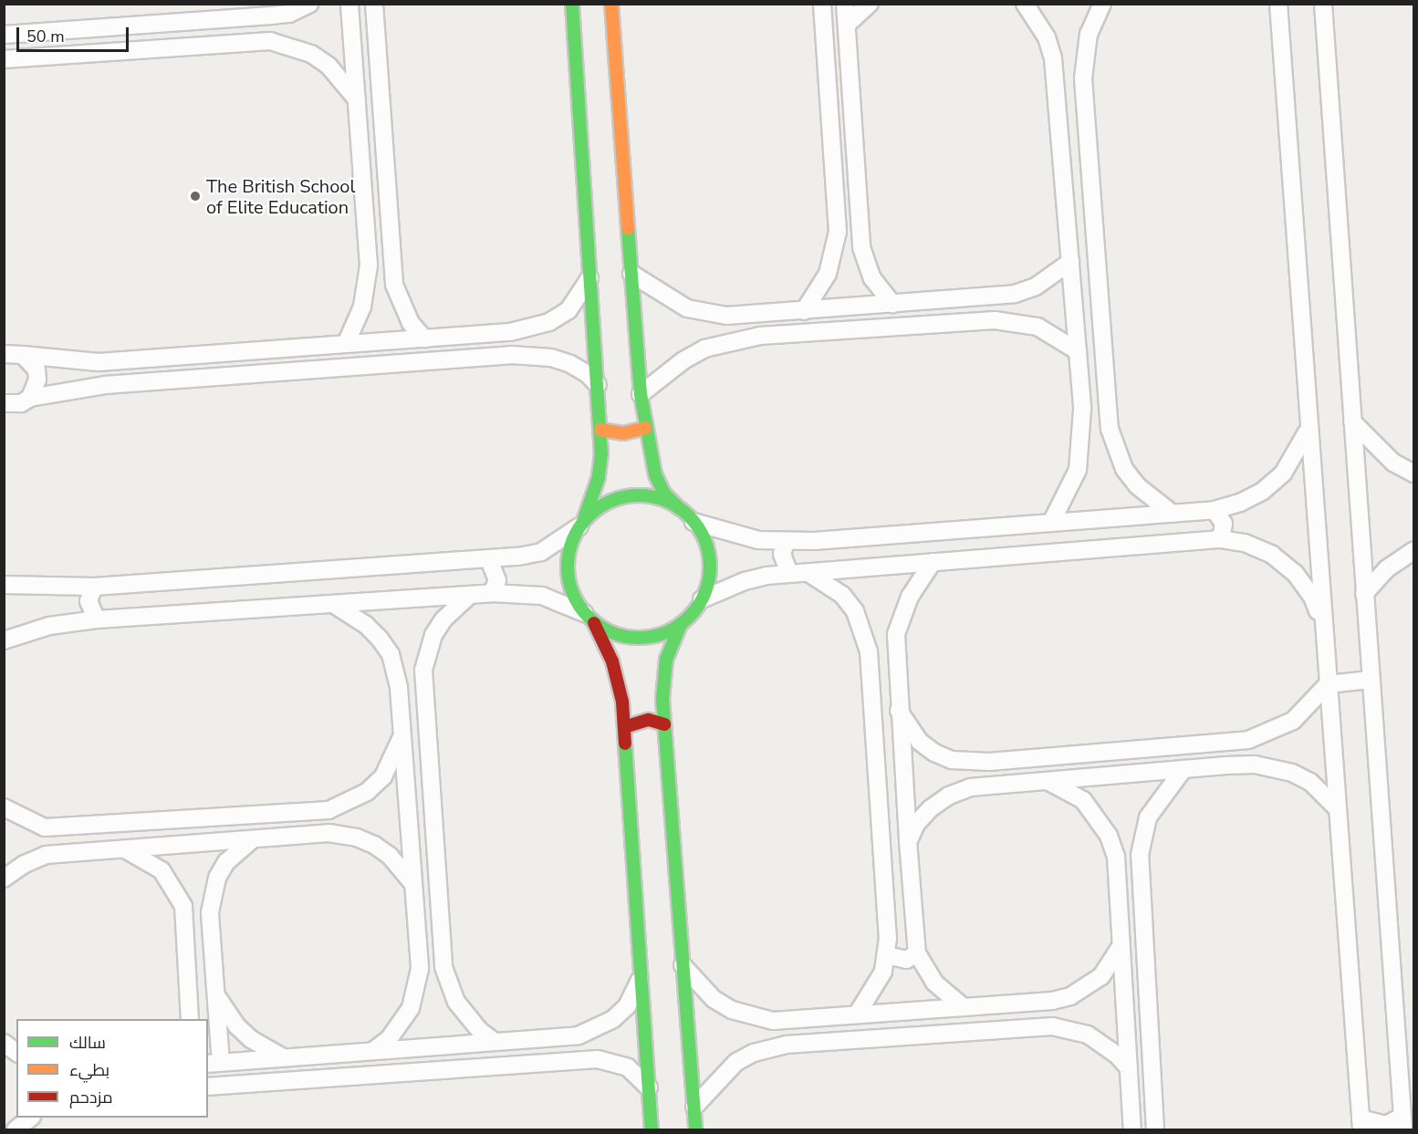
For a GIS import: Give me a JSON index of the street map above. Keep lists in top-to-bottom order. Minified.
{"places":["The British School of Elite Education"],"legend":["سالك","بطيء","مزدحم"],"scale_bar":"50 m"}
